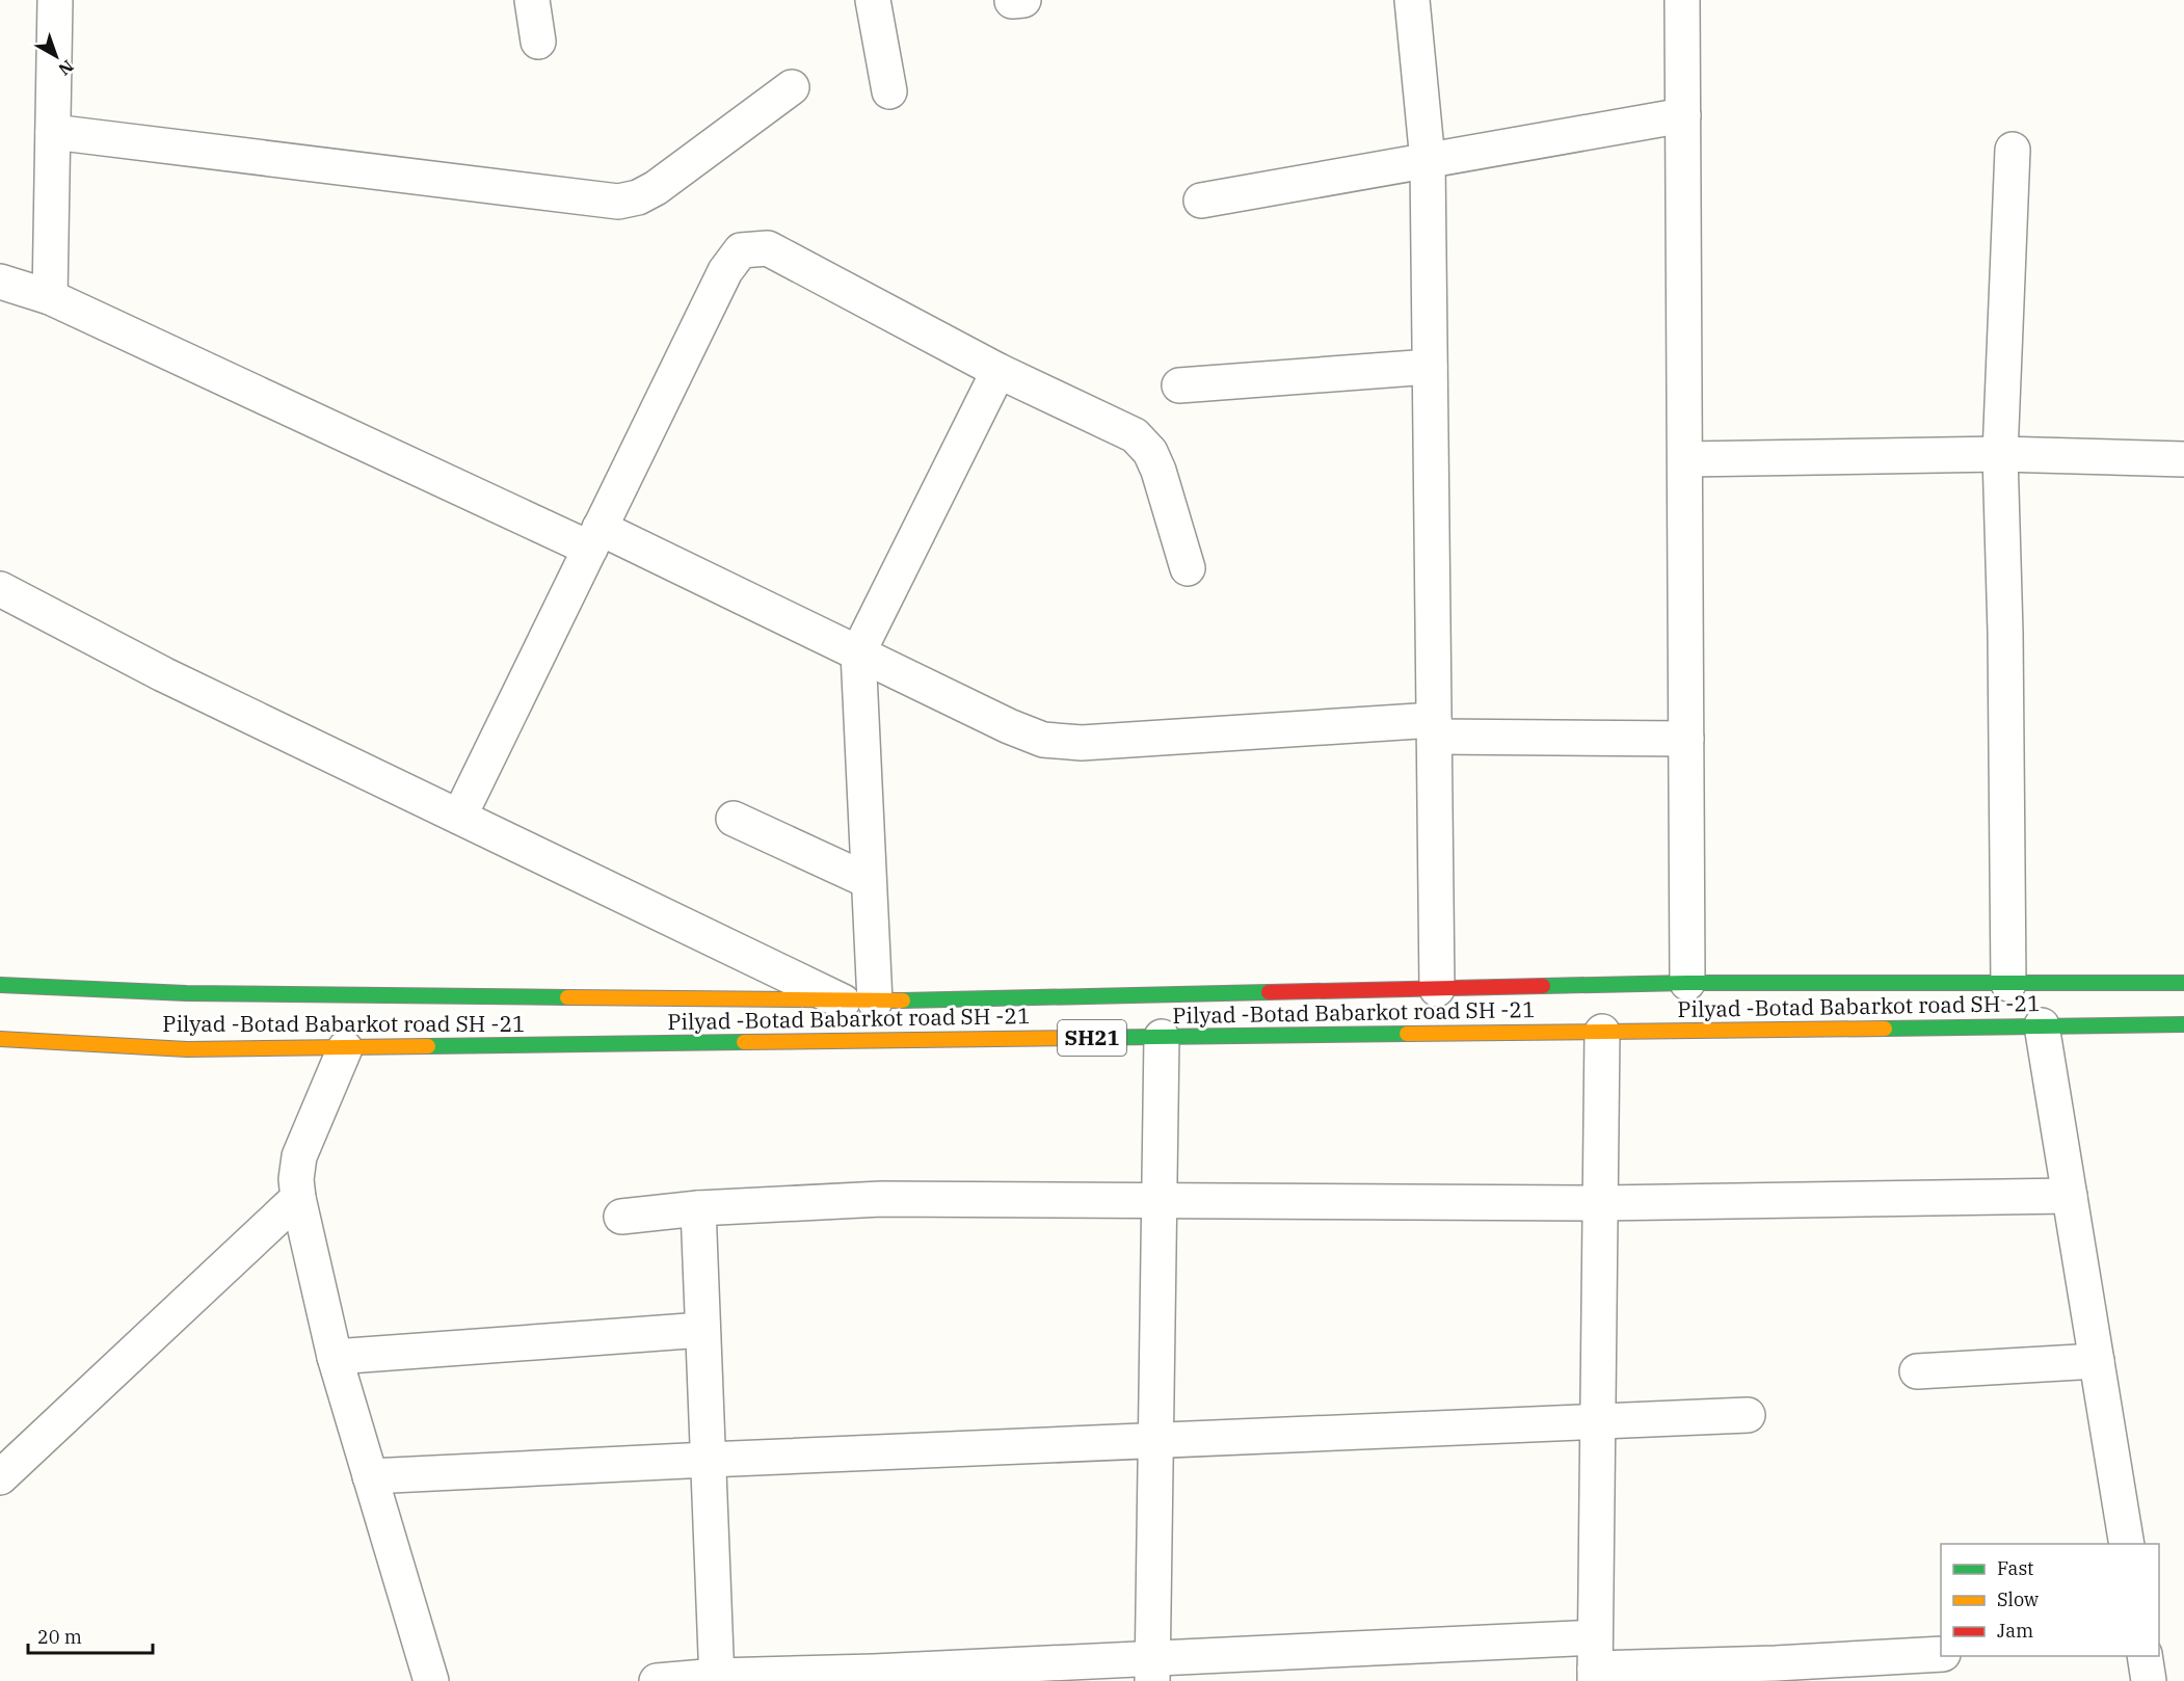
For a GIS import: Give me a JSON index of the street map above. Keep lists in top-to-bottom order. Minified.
{"streets":{"main road":["Pilyad -Botad Babarkot road SH -21","SH21"]},"legend":["Fast","Slow","Jam"],"scale_bar":"20 m","north":"bottom right"}
